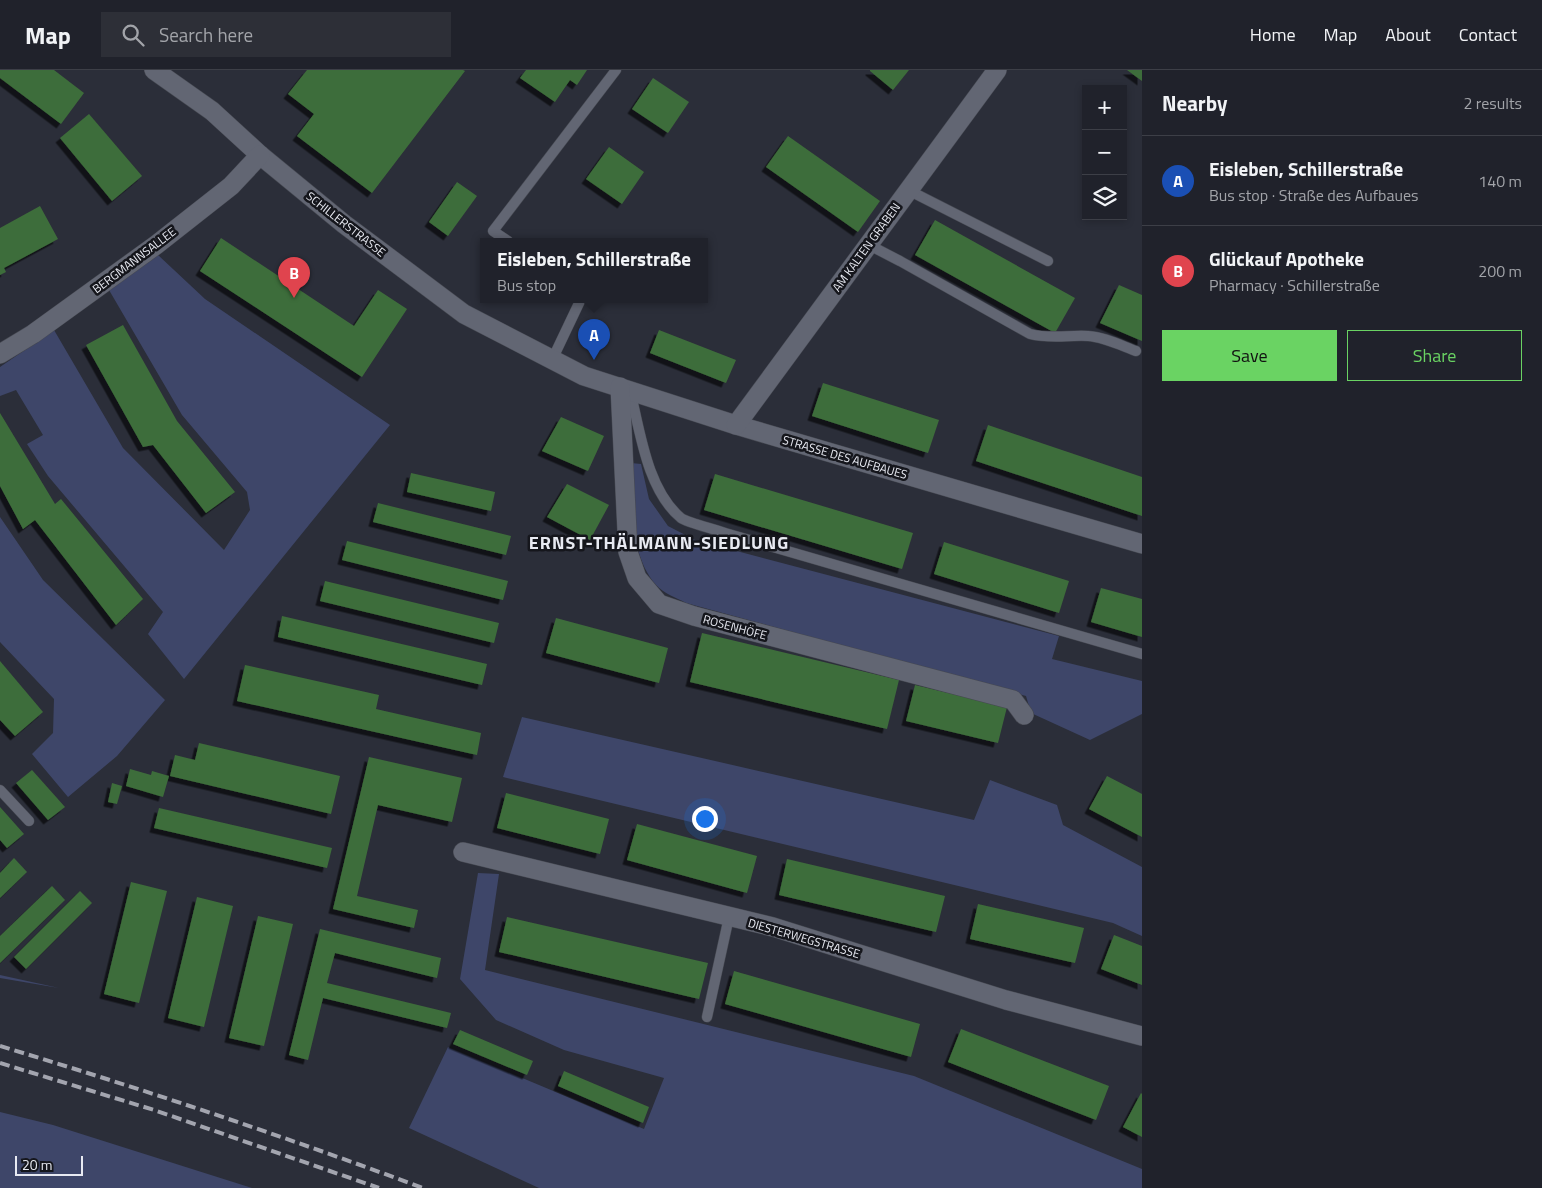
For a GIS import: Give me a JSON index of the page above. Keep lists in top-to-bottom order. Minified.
{"streets":{"street":["SCHILLERSTRASSE","AM KALTEN GRABEN","BERGMANNSALLEE","STRASSE DES AUFBAUES","ROSENHÖFE","DIESTERWEGSTRASSE"]},"crossings":[["SCHILLERSTRASSE","BERGMANNSALLEE"],["SCHILLERSTRASSE","STRASSE DES AUFBAUES"],["AM KALTEN GRABEN","STRASSE DES AUFBAUES"],["STRASSE DES AUFBAUES","ROSENHÖFE"]],"districts":["ERNST-THÄLMANN-SIEDLUNG"],"scale_bar":"20 m","page":{"header":"Map","search":"Search here","nav":["Home","Map","About","Contact"],"heading":["Nearby","2 results"],"map_buttons":["+","−"],"list":[{"mark":"A","name":"Eisleben, Schillerstraße","note":"Bus stop · Straße des Aufbaues","value":"140 m"},{"mark":"B","name":"Glückauf Apotheke","note":"Pharmacy · Schillerstraße","value":"200 m"}],"popup":["Eisleben, Schillerstraße","Bus stop"],"pins":["B","A"],"buttons":["Save","Share"],"scale":"20 m"}}
